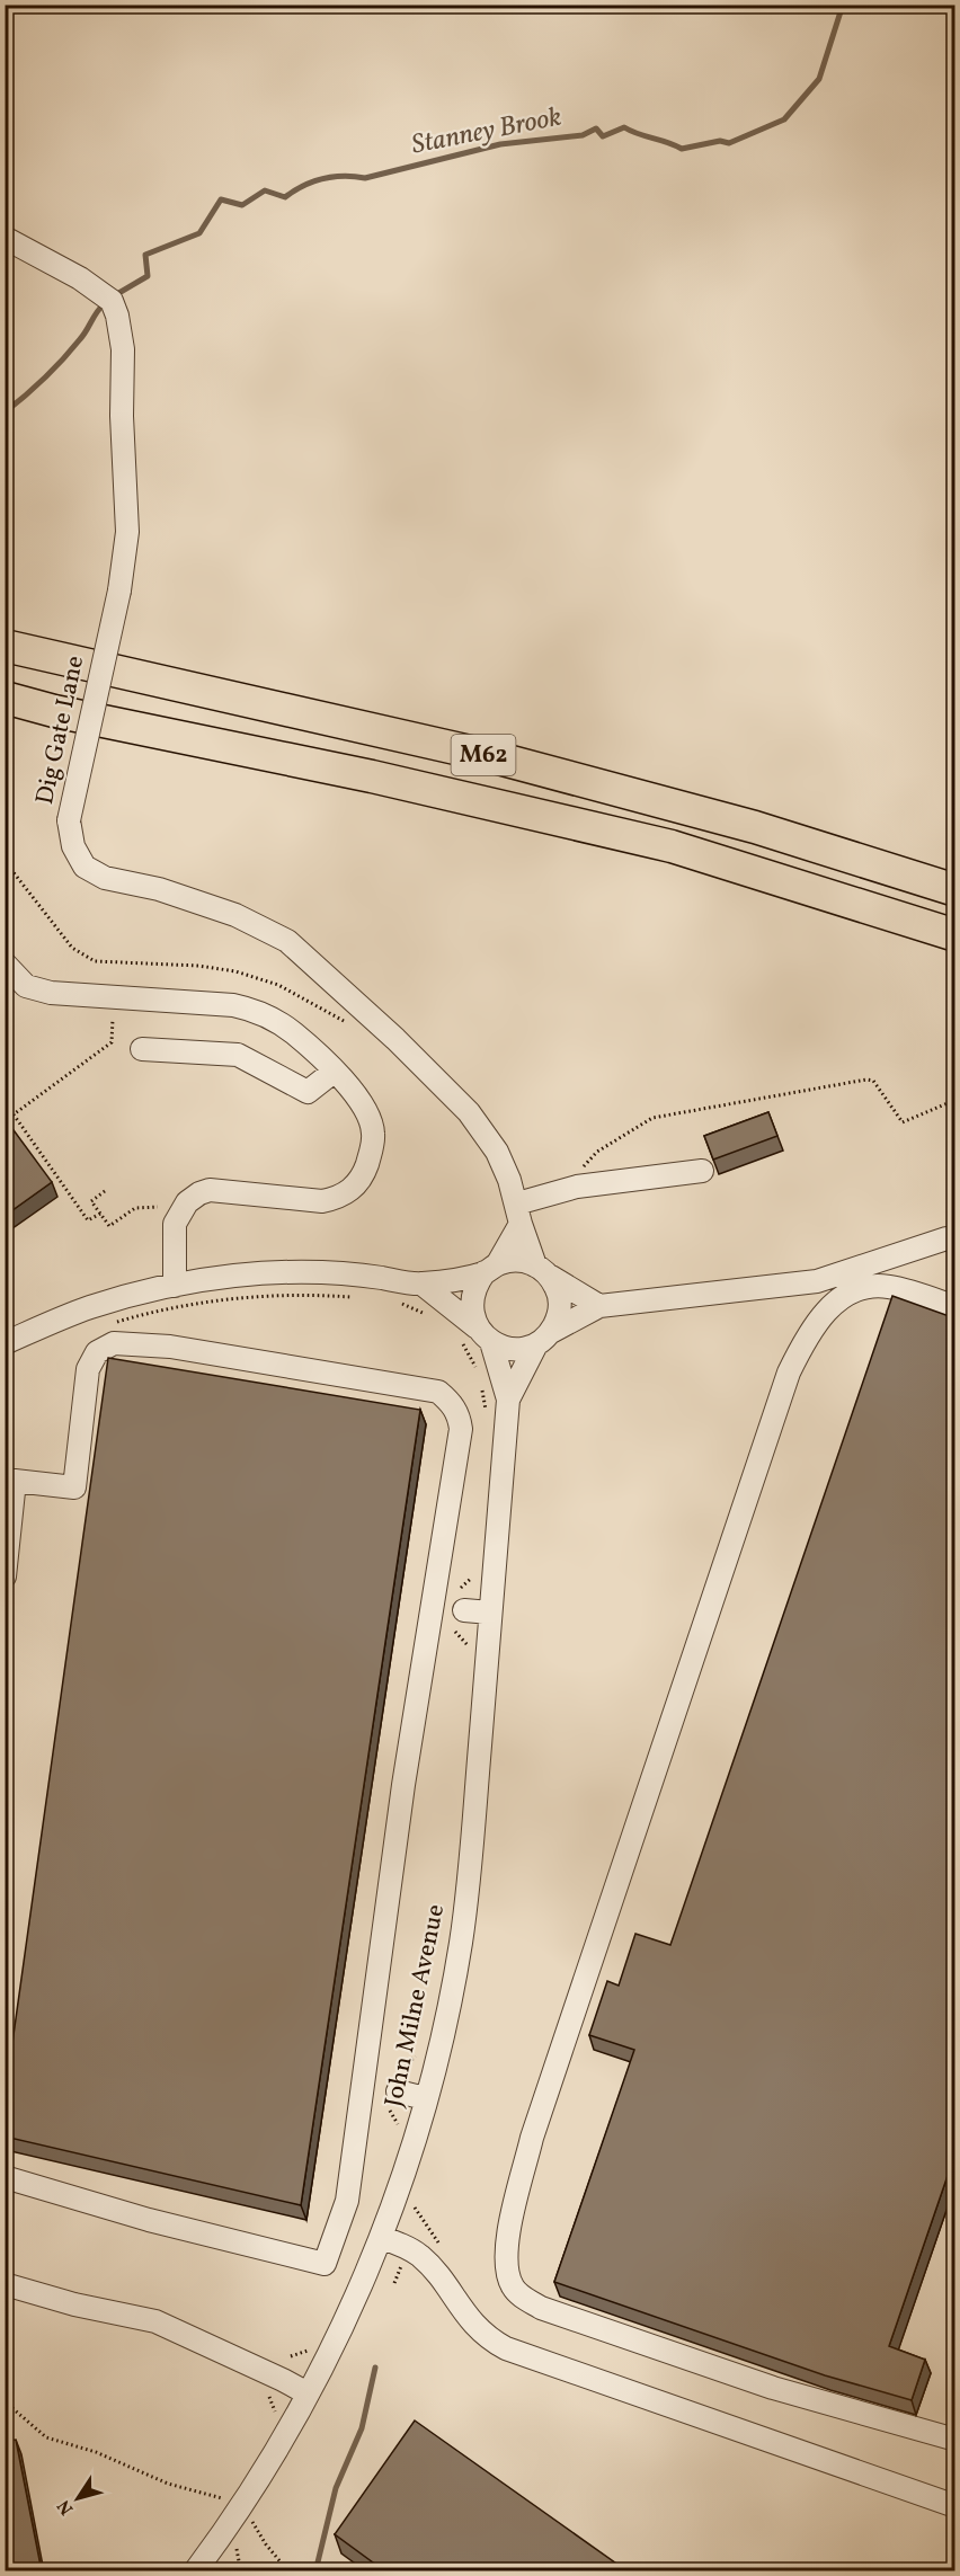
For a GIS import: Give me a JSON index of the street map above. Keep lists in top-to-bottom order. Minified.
{"streets":{"highway":["M62"],"street":["Dig Gate Lane","John Milne Avenue"]},"crossings":[["Dig Gate Lane","John Milne Avenue"]],"water":["Stanney Brook"],"north":"bottom left"}
